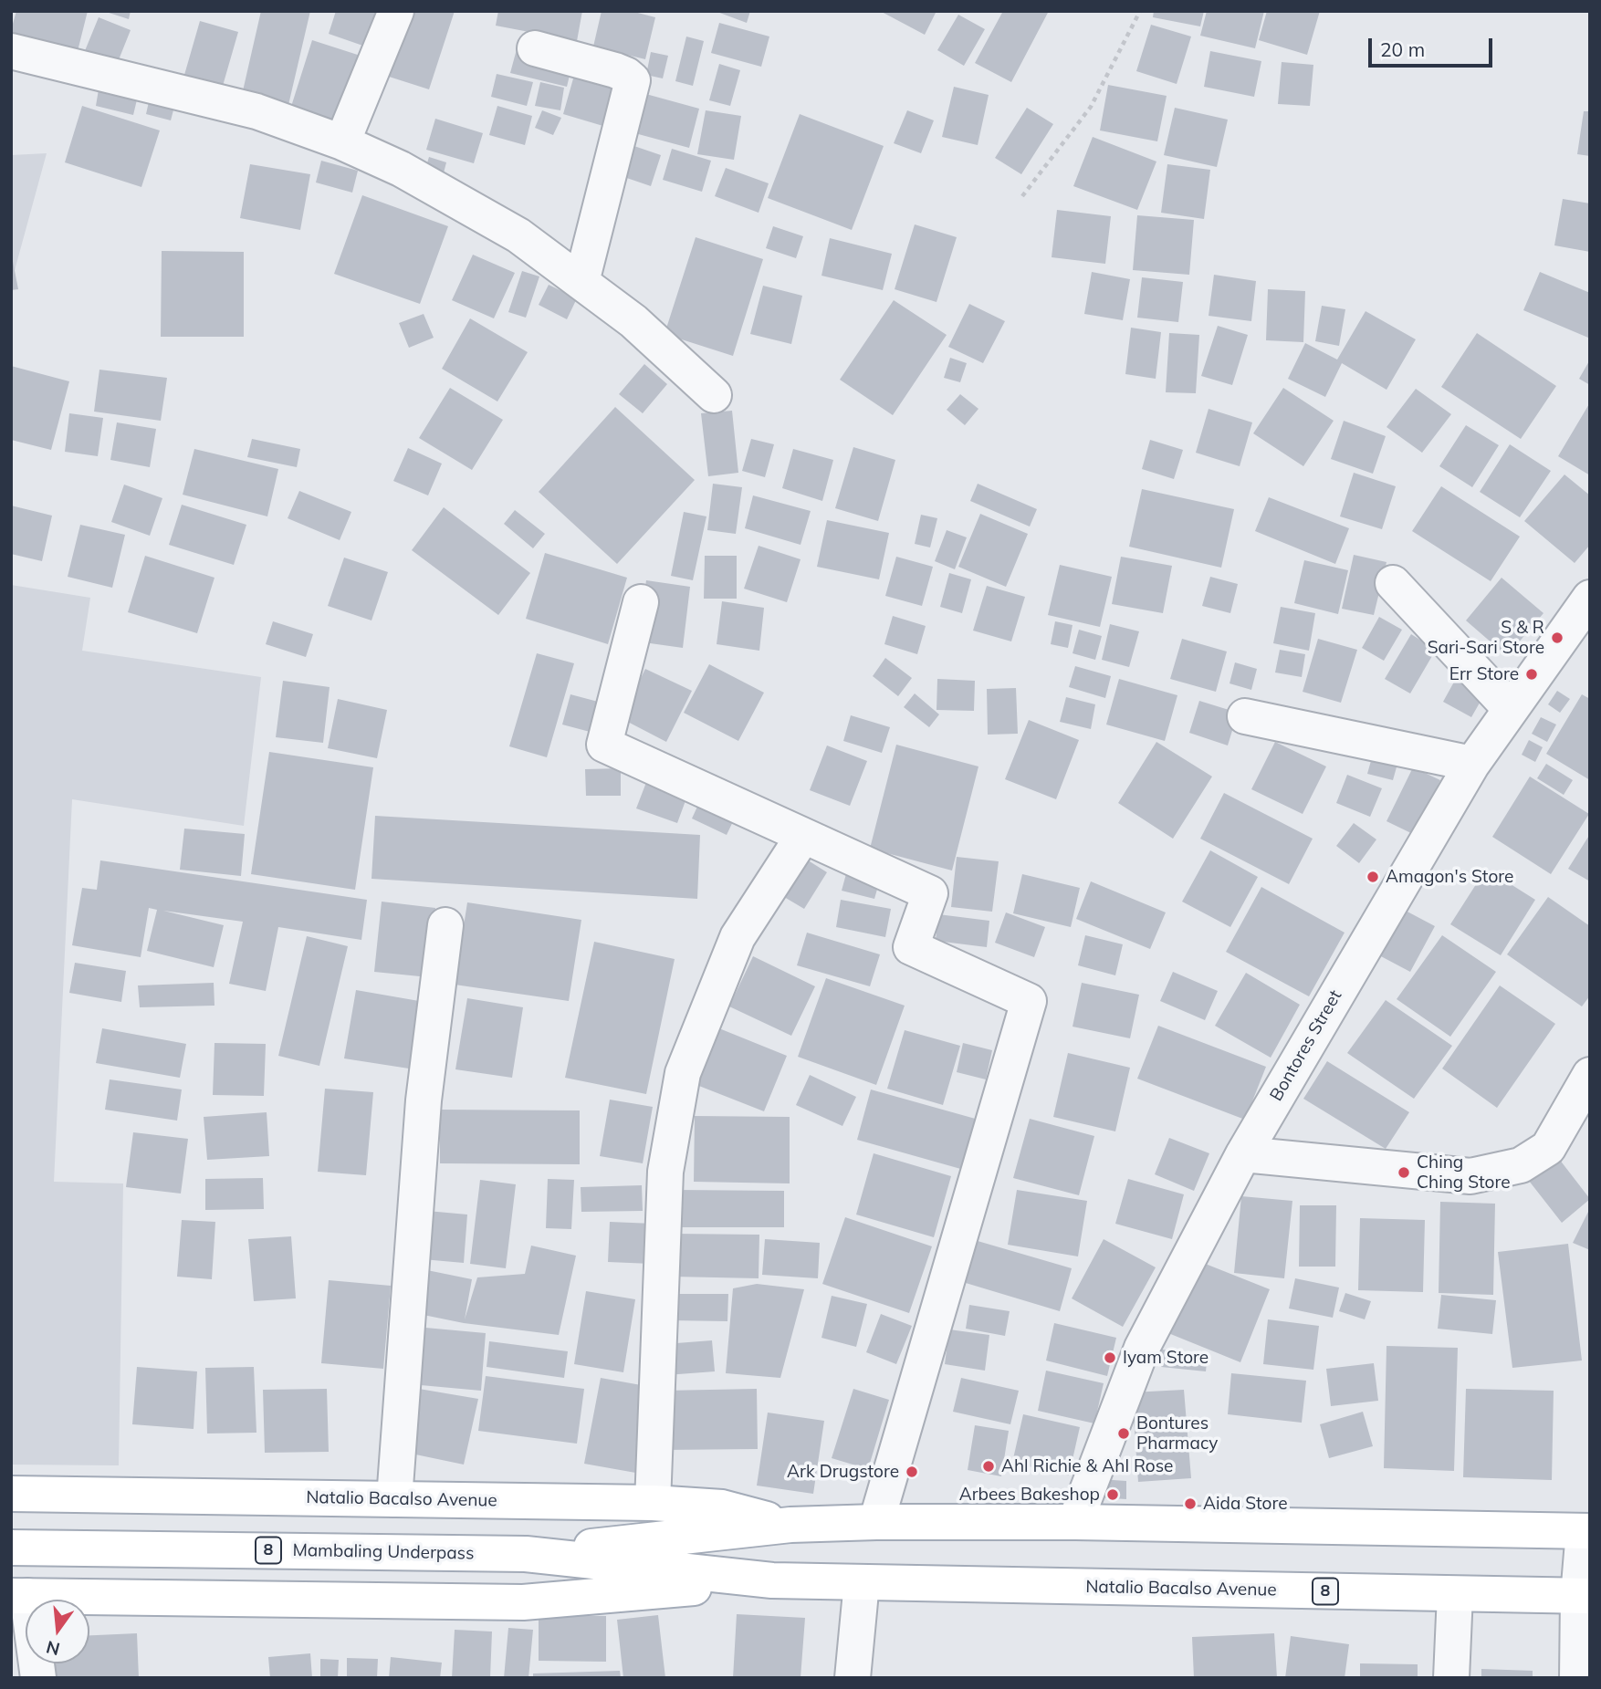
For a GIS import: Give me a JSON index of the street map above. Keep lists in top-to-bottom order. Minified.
{"streets":{"main road":["Natalio Bacalso Avenue","8","Mambaling Underpass"],"street":["Bontores Street"]},"crossings":[["Bontores Street","Natalio Bacalso Avenue"],["Natalio Bacalso Avenue","Mambaling Underpass"]],"places":["S & R Sari-Sari Store","Err Store","Amagon's Store","Ching Ching Store","Iyam Store","Bontures Pharmacy","Ahl Richie & Ahl Rose","Ark Drugstore","Arbees Bakeshop","Aida Store"],"scale_bar":"20 m","north":"bottom"}
